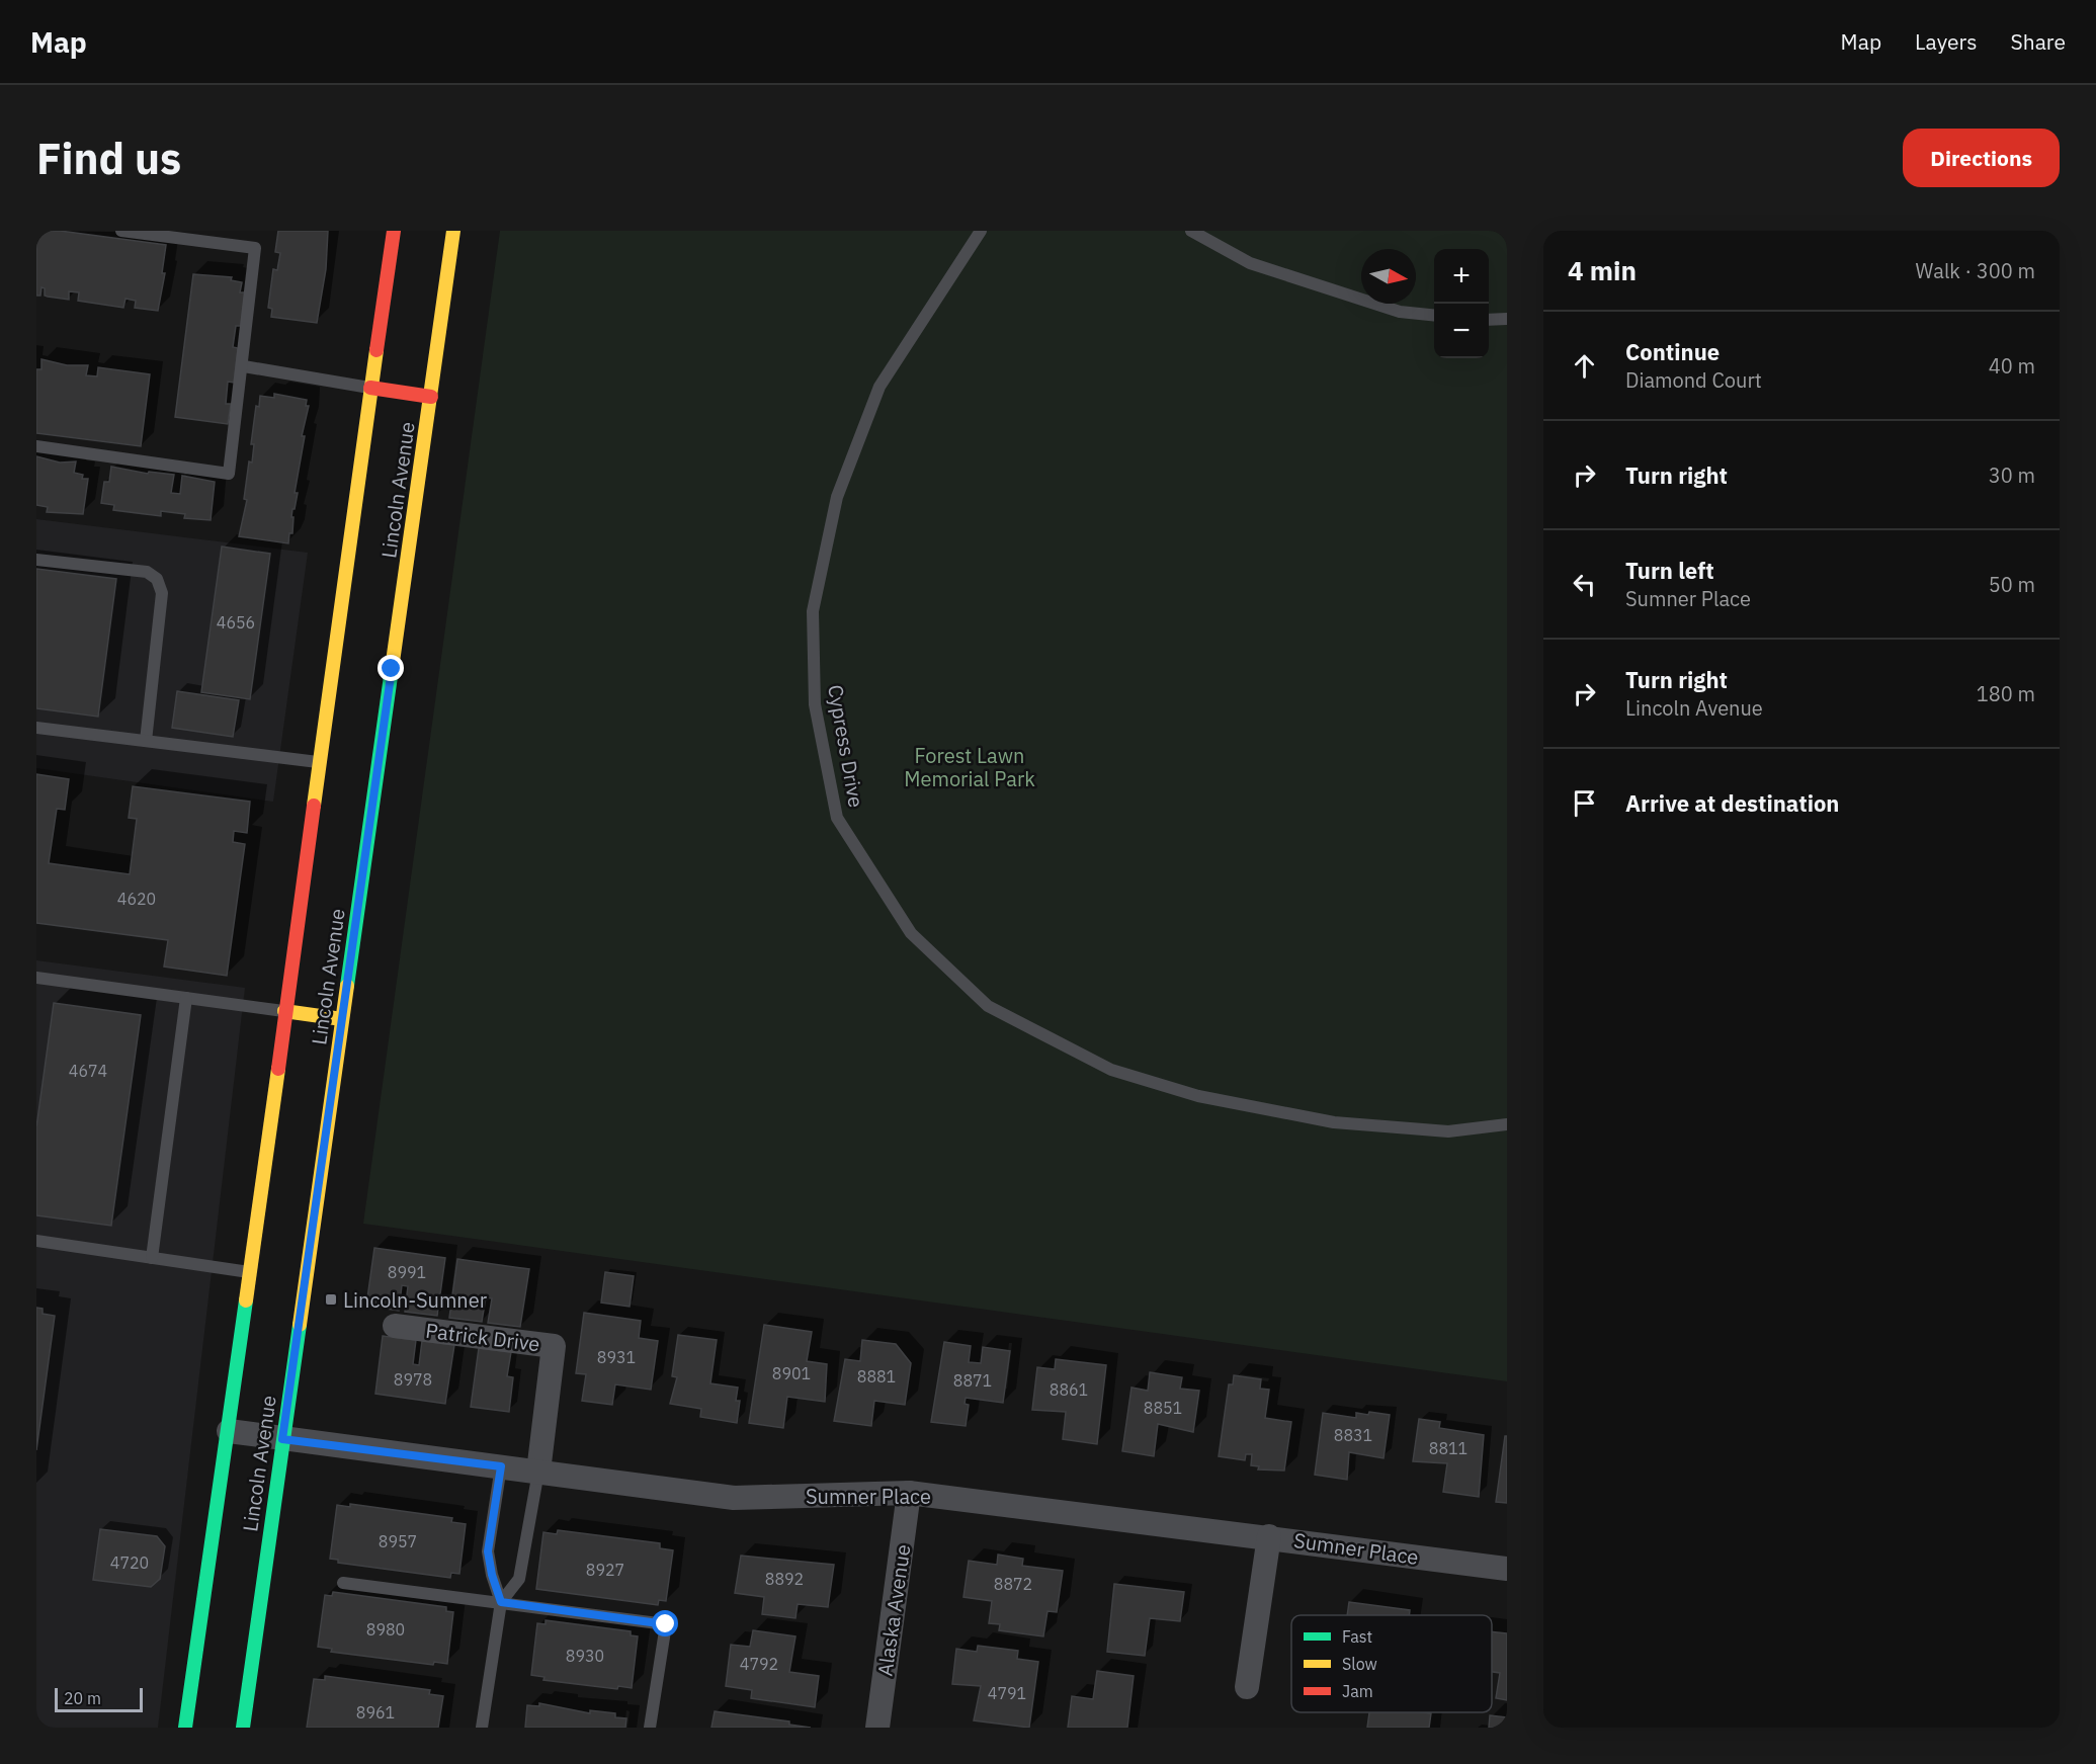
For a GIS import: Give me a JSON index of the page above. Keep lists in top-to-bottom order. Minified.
{"streets":{"main road":["Lincoln Avenue"],"street":["Patrick Drive","Sumner Place","Alaska Avenue"],"lane":["Cypress Drive"]},"crossings":[["Lincoln Avenue","Sumner Place"],["Patrick Drive","Sumner Place"],["Sumner Place","Alaska Avenue"]],"parks":["Forest Lawn Memorial Park"],"places":{"transit":["Lincoln-Sumner"]},"house_numbers":["4656","4620","4674","8991","8931","8901","8881","8978","8871","8861","8851","8831","8811","8957","4720","8927","8892","8872","8980","8930","4792","4791","8961"],"legend":["Fast","Slow","Jam"],"scale_bar":"20 m","north":"right","page":{"header":"Map","nav":["Map","Layers","Share"],"buttons":"Directions","title":"Find us","heading":["4 min","Walk · 300 m"],"map_buttons":["+","−"],"list":[["Continue","Diamond Court","40 m"],["Turn right","30 m"],["Turn left","Sumner Place","50 m"],["Turn right","Lincoln Avenue","180 m"],"Arrive at destination"],"scale":"20 m"}}
